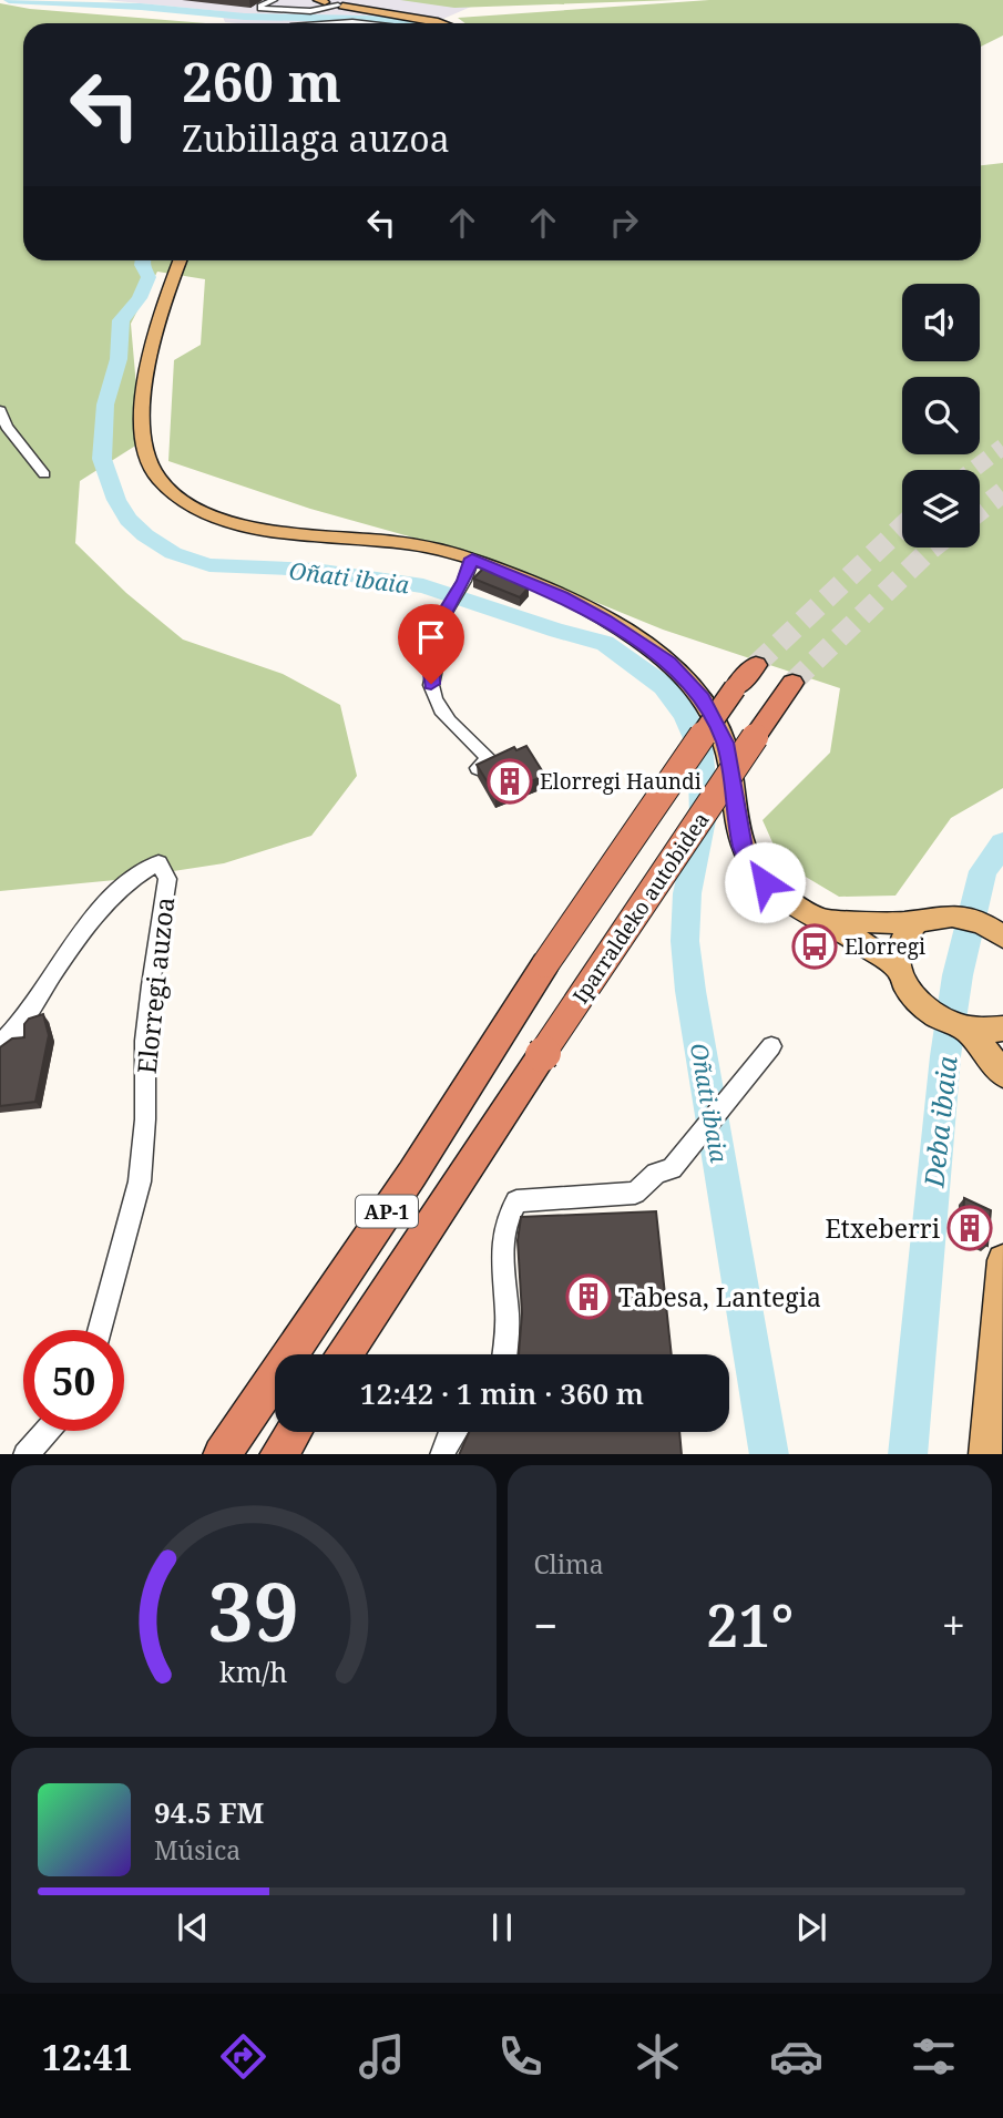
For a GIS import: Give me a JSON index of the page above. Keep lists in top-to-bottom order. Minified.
{"streets":{"highway":["Iparraldeko autobidea","AP-1"],"street":["Elorregi auzoa"]},"water":["Oñati ibaia","Deba ibaia"],"places":{"building":["Elorregi Haundi","Etxeberri","Tabesa, Lantegia"],"bus stop":["Elorregi"]},"page":{"turn":["260 m","Zubillaga auzoa"],"limit":"50","trip":"12:42 · 1 min · 360 m","tile":"Clima","heat":["−","21°","+"],"song":["94.5 FM","Música"],"tabs":"12:41","gauge":["39","km/h"]}}
